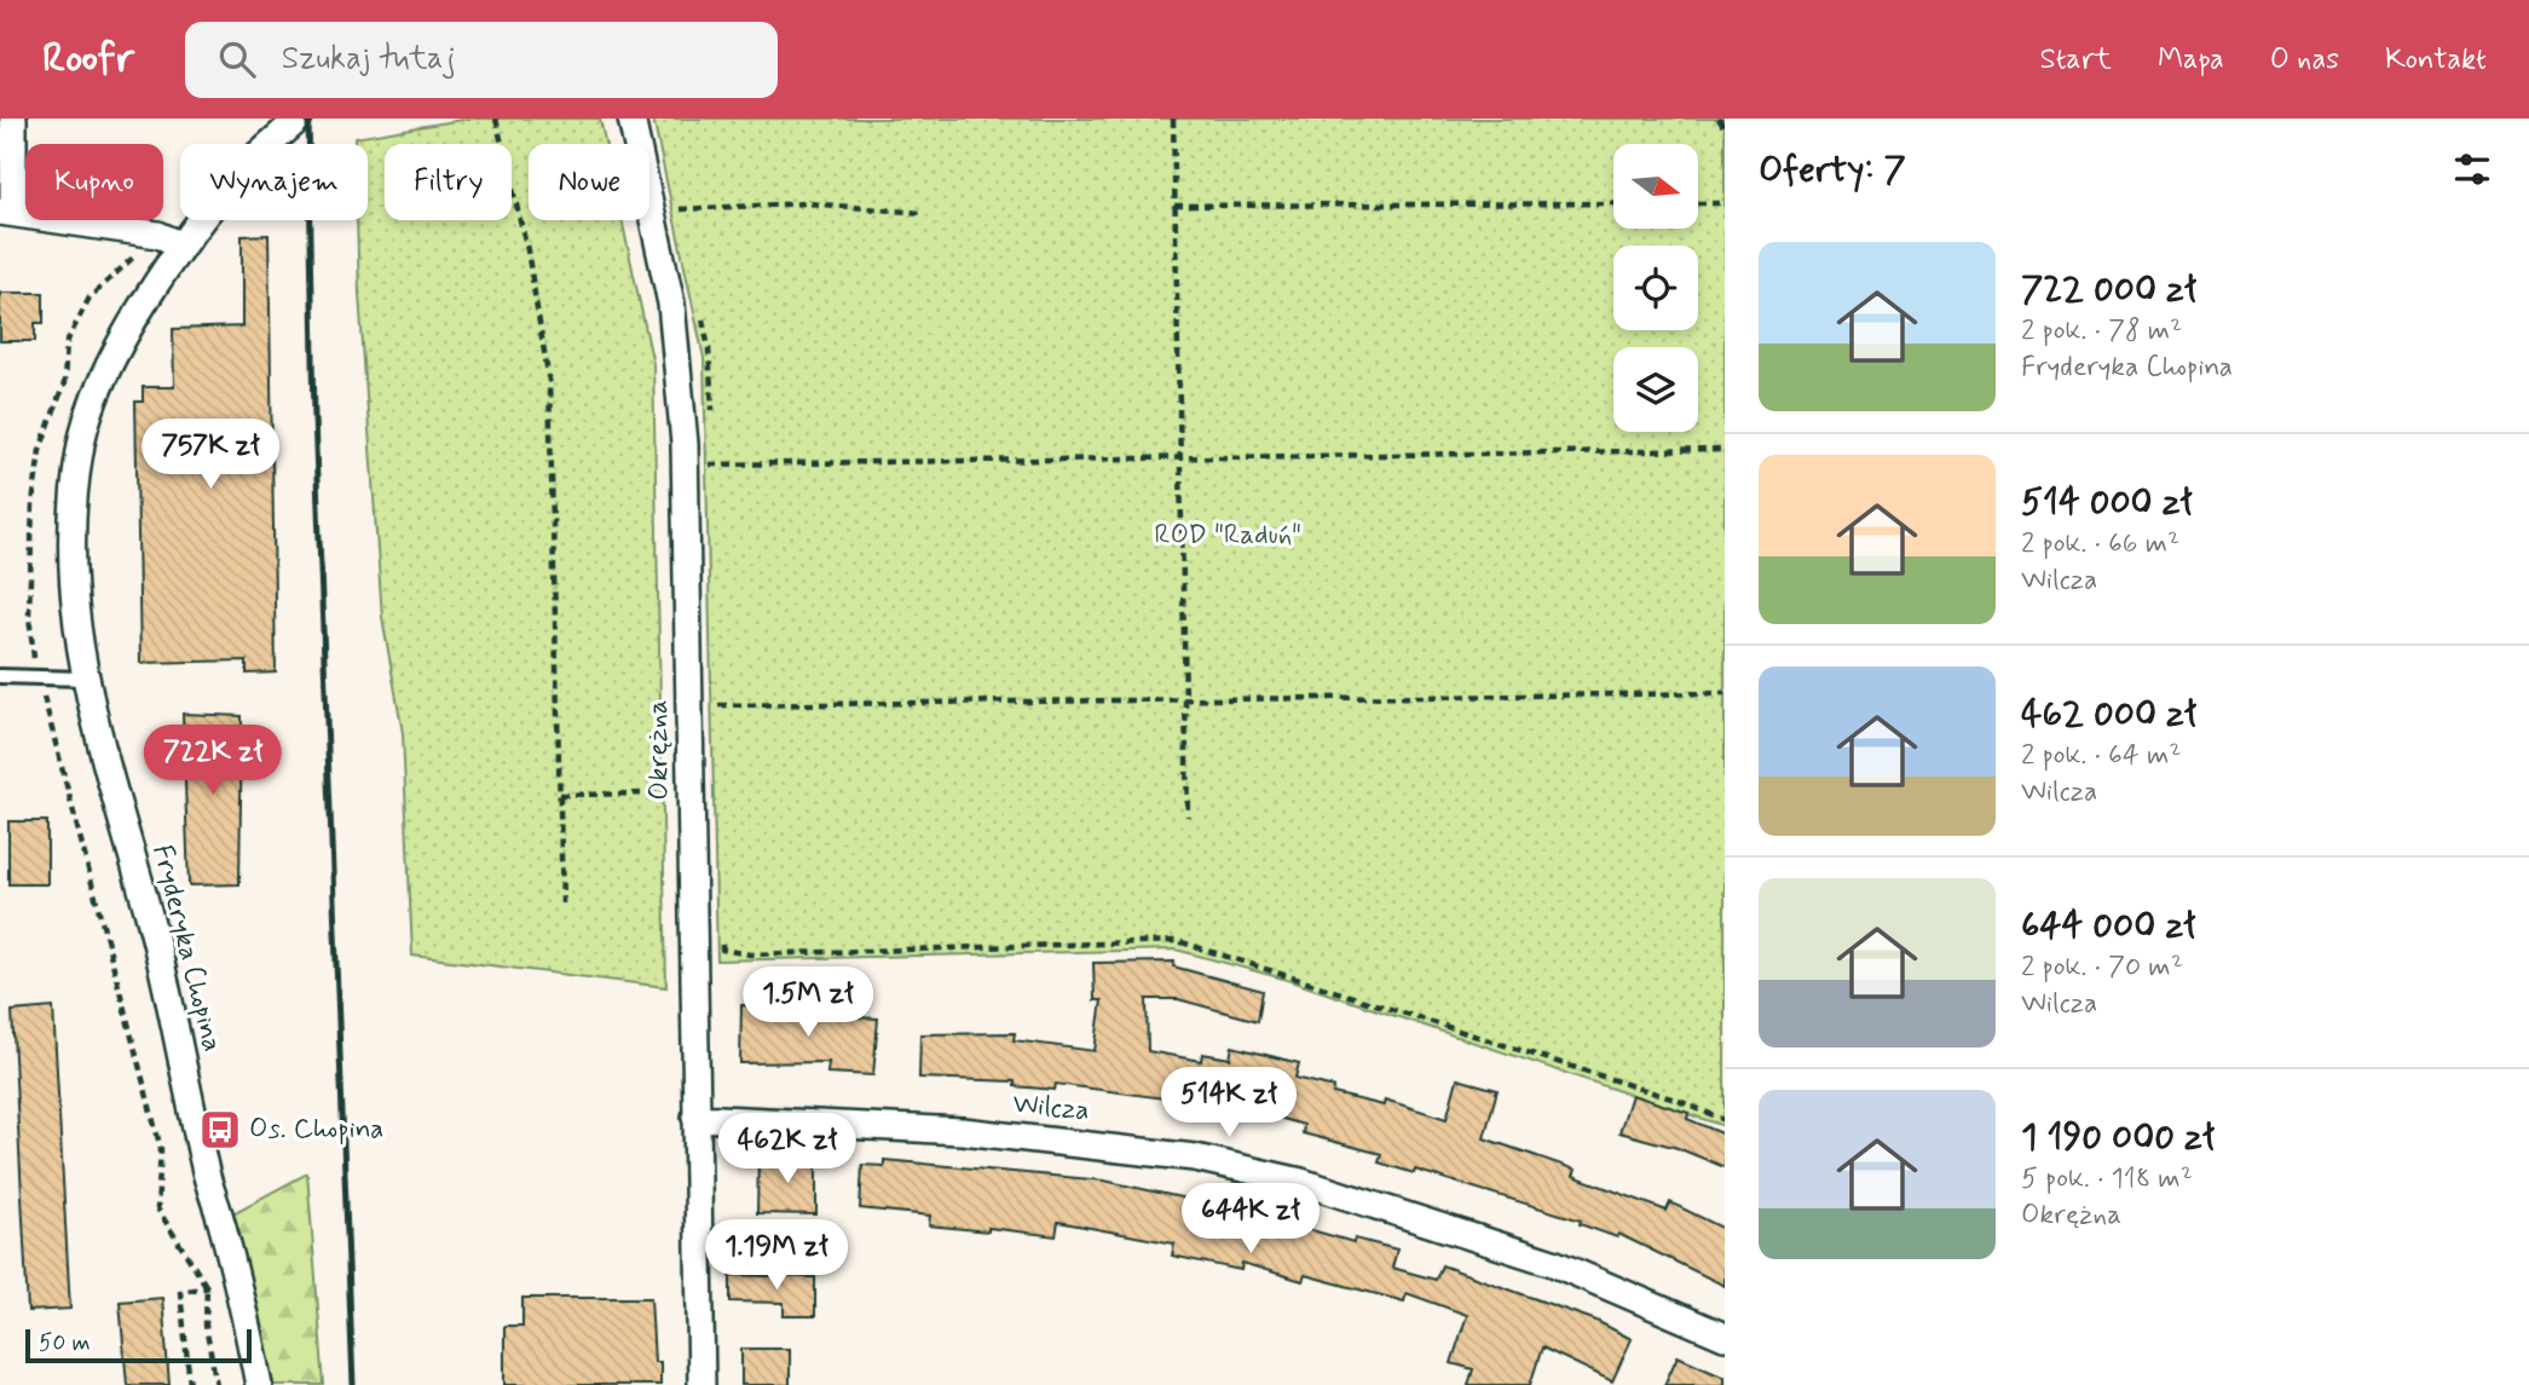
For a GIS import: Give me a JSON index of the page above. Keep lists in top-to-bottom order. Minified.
{"streets":{"street":["Okrężna","Fryderyka Chopina","Wilcza"]},"crossings":[["Okrężna","Wilcza"]],"parks":["ROD \"Raduń\""],"places":{"bus stop":["Os. Chopina"]},"scale_bar":"50 m","north":"right","page":{"header":"Roofr","search":"Szukaj tutaj","nav":["Start","Mapa","O nas","Kontakt"],"heading":"Oferty: 7","chip":["Kupno","Wynajem","Filtry","Nowe"],"list":[{"name":"722 000 zł","note":"2 pok. · 78 m² · Fryderyka Chopina"},{"name":"514 000 zł","note":"2 pok. · 66 m² · Wilcza"},{"name":"462 000 zł","note":"2 pok. · 64 m² · Wilcza"},{"name":"644 000 zł","note":"2 pok. · 70 m² · Wilcza"},{"name":"1 190 000 zł","note":"5 pok. · 118 m² · Okrężna"}],"price":["757K zł","722K zł","1.5M zł","514K zł","462K zł","644K zł","1.19M zł"],"scale":"50 m"}}
